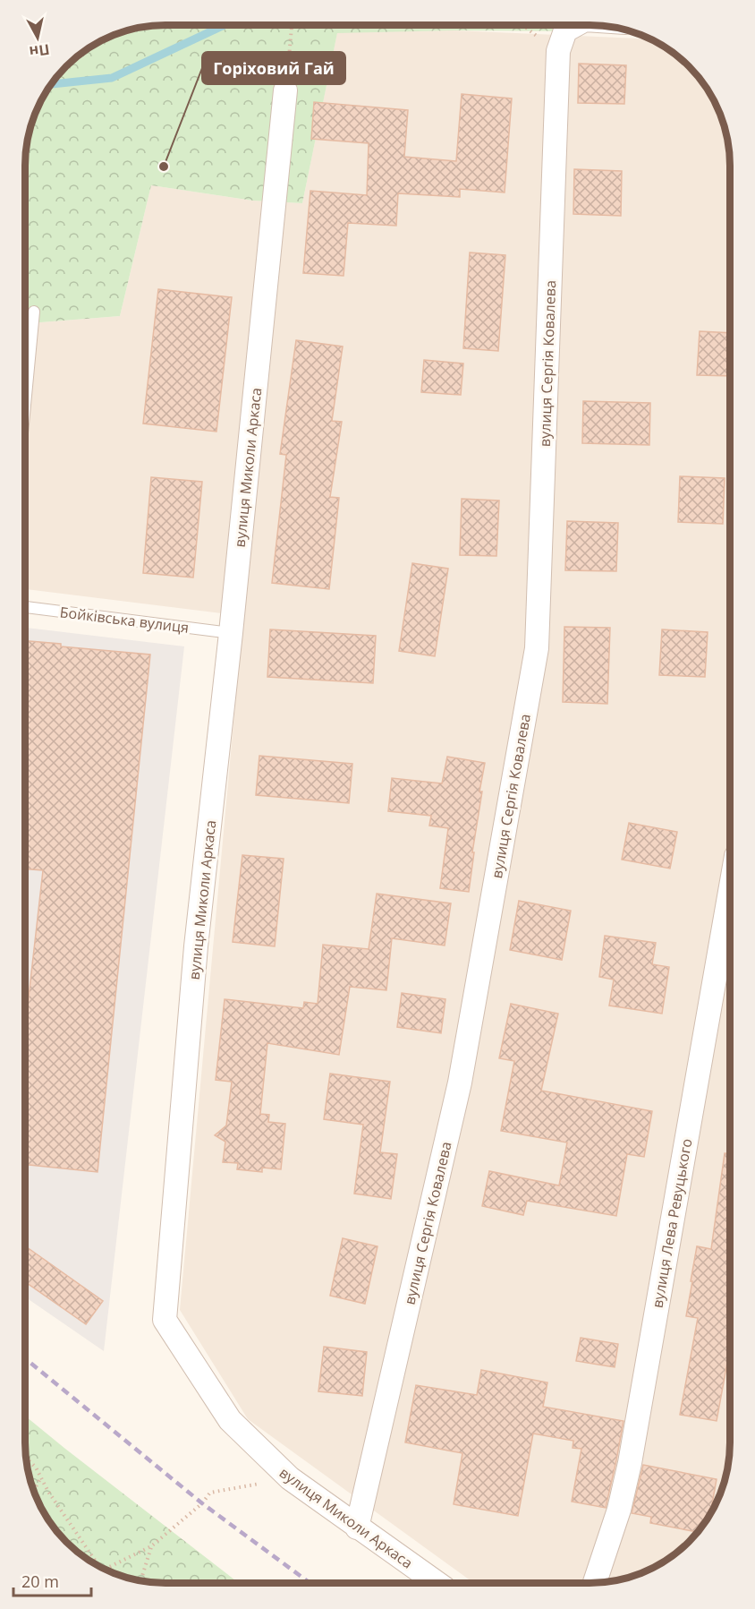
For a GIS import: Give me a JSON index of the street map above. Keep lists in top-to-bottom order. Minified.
{"streets":{"street":["вулиця Сергія Ковалева","вулиця Миколи Аркаса","вулиця Лева Ревуцького"],"lane":["Бойківська вулиця"]},"crossings":[["вулиця Сергія Ковалева","вулиця Миколи Аркаса"],["вулиця Миколи Аркаса","Бойківська вулиця"]],"places":["Горіховий Гай"],"scale_bar":"20 m","north":"bottom"}
